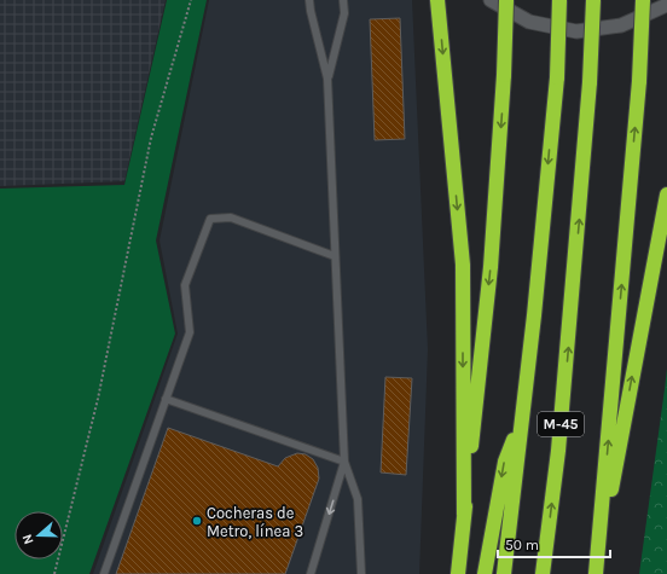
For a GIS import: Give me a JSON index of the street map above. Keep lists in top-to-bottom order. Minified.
{"streets":{"highway":["M-45"]},"places":["Cocheras de Metro, línea 3"],"scale_bar":"50 m","north":"left"}
